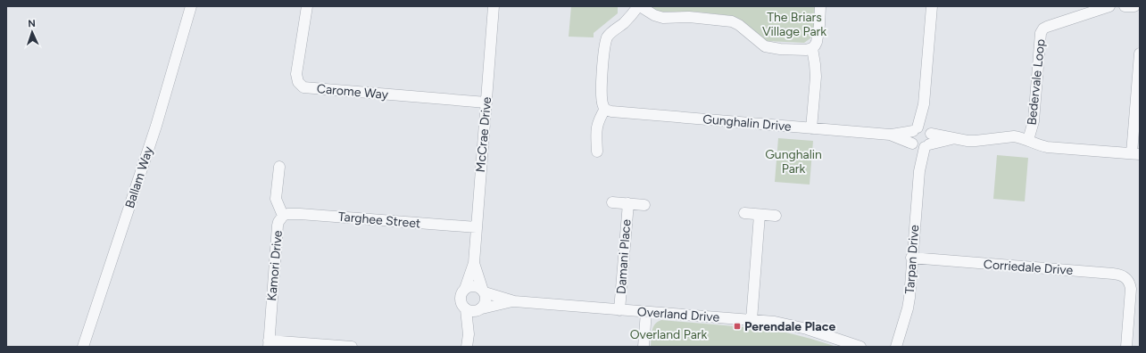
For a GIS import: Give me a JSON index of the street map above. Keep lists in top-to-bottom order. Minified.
{"streets":{"street":["Bedervale Loop","Carome Way","Gunghalin Drive","McCrae Drive","Ballam Way","Targhee Street","Damani Place","Tarpan Drive","Kamori Drive","Corriedale Drive","Overland Drive"]},"crossings":[["Bedervale Loop","Gunghalin Drive"],["Carome Way","McCrae Drive"],["Gunghalin Drive","Tarpan Drive"],["McCrae Drive","Targhee Street"],["McCrae Drive","Overland Drive"],["Targhee Street","Kamori Drive"],["Damani Place","Overland Drive"],["Tarpan Drive","Corriedale Drive"]],"parks":["The Briars Village Park","Gunghalin Park","Overland Park"],"places":{"transit":["Perendale Place"]},"north":"top"}
